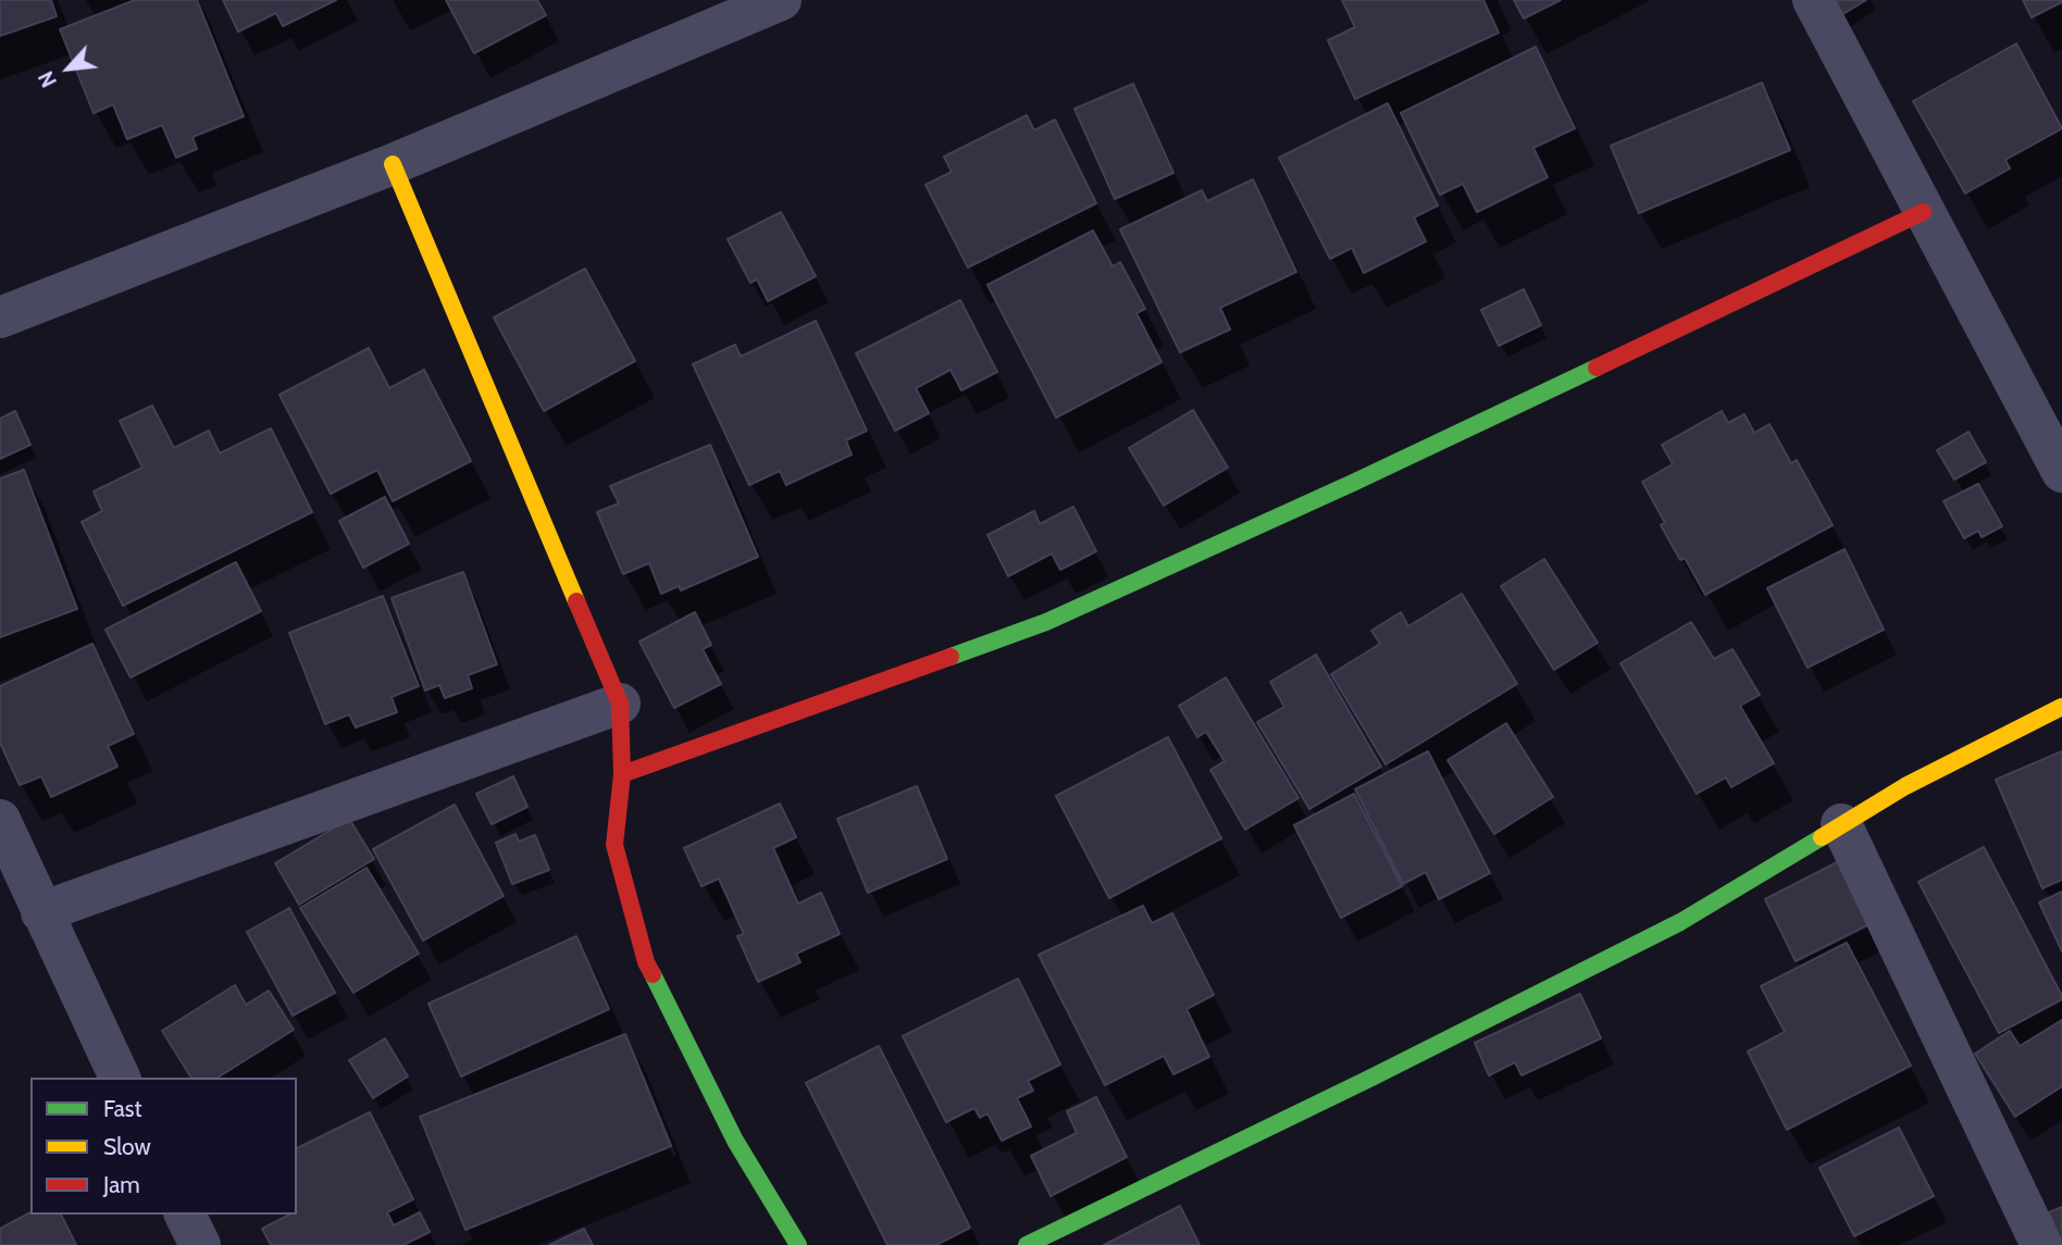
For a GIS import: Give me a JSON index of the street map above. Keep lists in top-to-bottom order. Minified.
{"legend":["Fast","Slow","Jam"],"north":"bottom left"}
